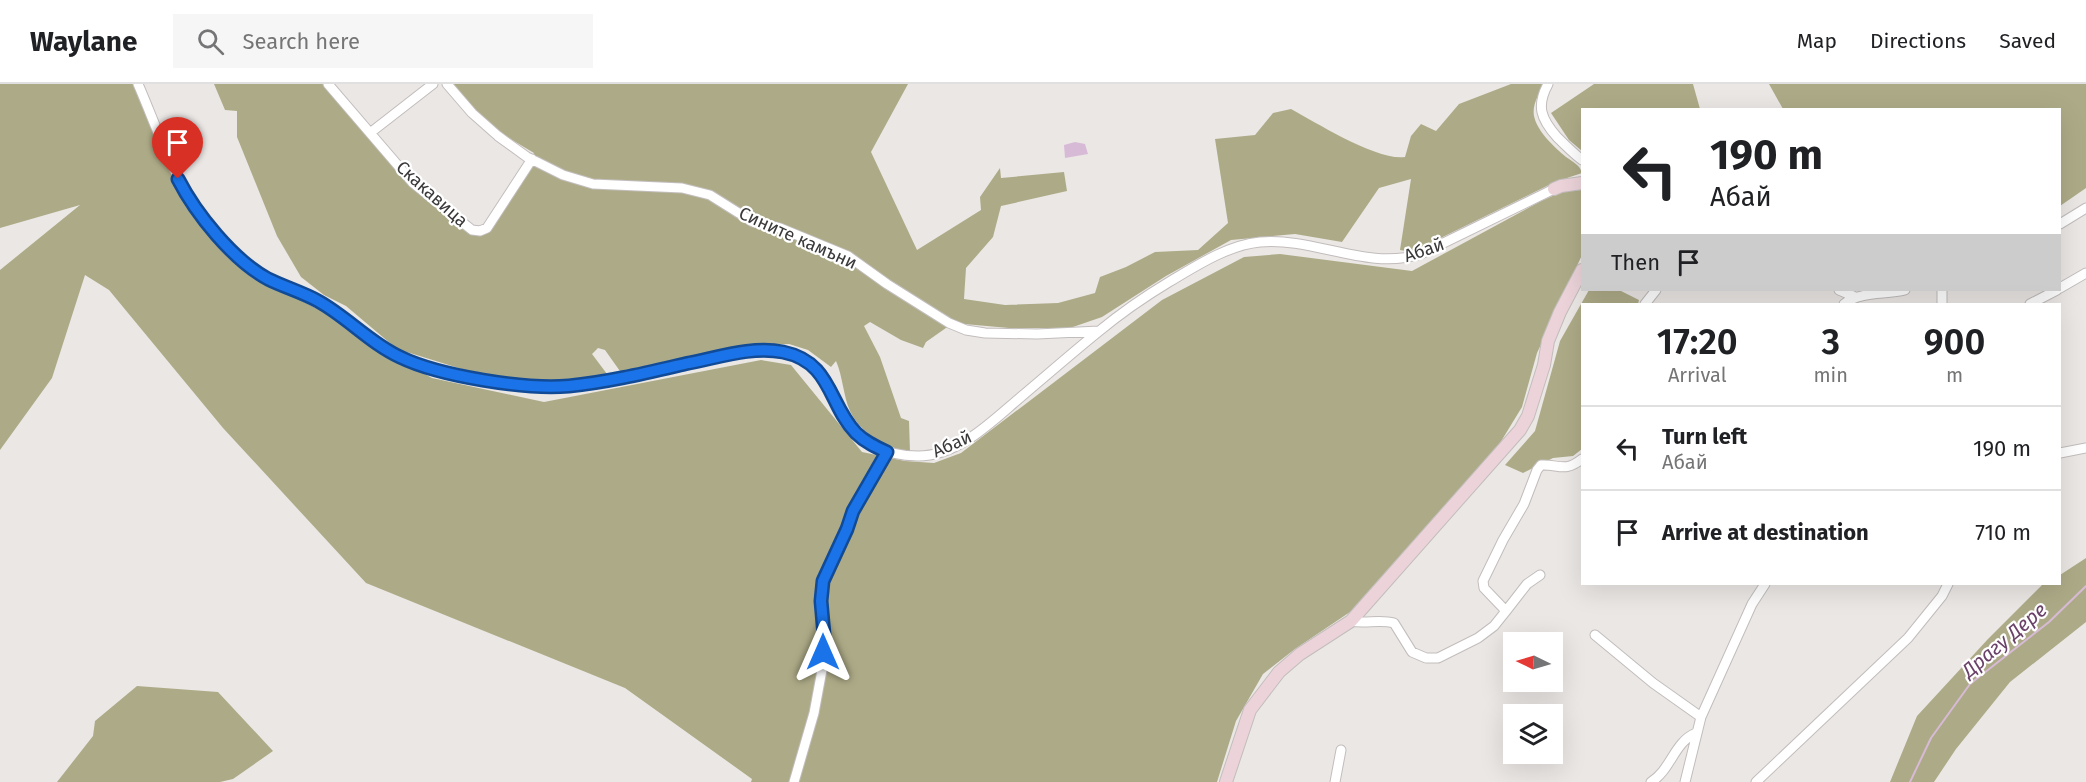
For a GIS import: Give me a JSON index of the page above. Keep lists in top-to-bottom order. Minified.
{"streets":{"street":["Скакавица","Сините камъни","Абай"]},"crossings":[["Скакавица","Сините камъни"],["Сините камъни","Абай"]],"water":["Драгу Дере"],"north":"left","page":{"header":"Waylane","search":"Search here","nav":["Map","Directions","Saved"],"turn":["190 m","Абай"],"then":"Then","eta":["17:20","Arrival","3","min","900","m"],"list":[{"name":"Turn left","note":"Абай","value":"190 m"},{"name":"Arrive at destination","value":"710 m"}]}}
